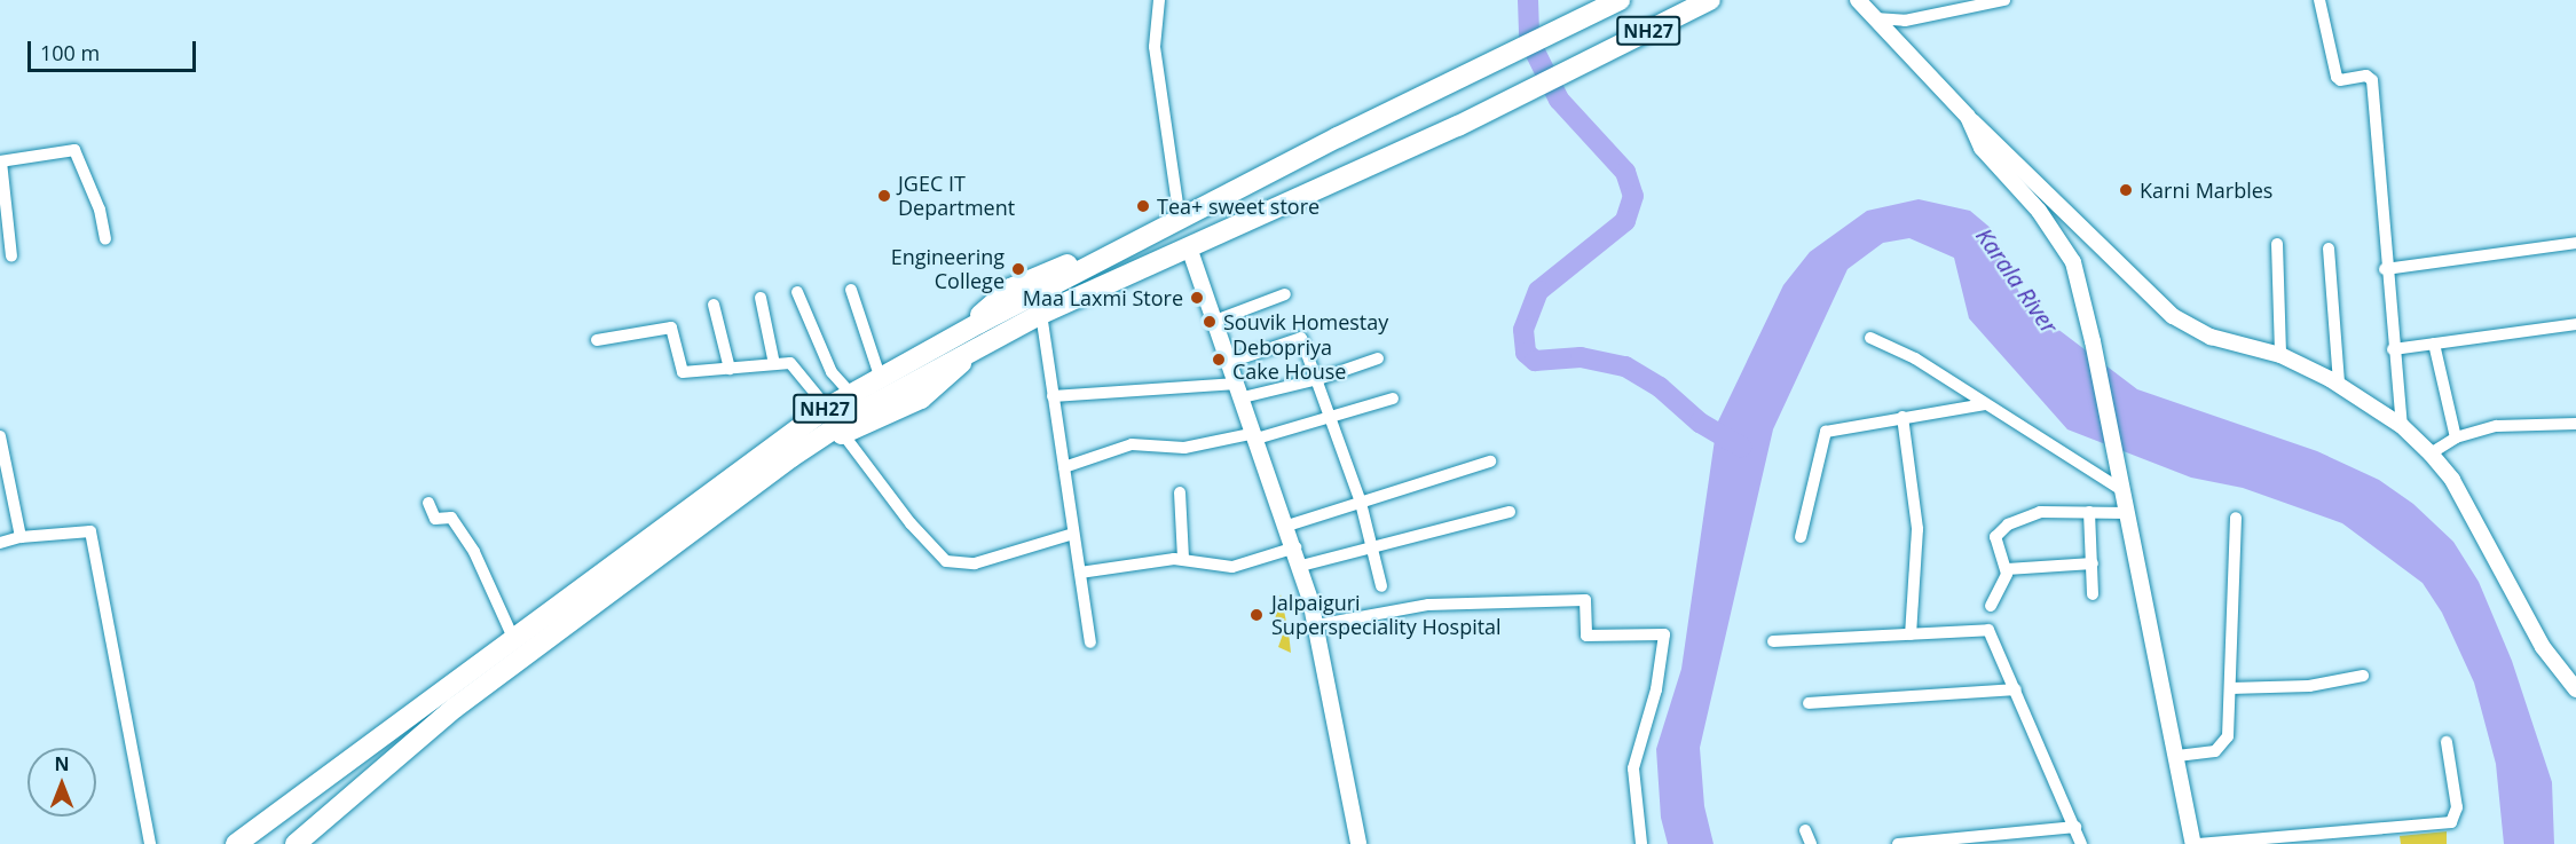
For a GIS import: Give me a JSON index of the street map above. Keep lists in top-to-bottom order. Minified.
{"streets":{"highway":["NH27"]},"water":["Karala River"],"places":["Karni Marbles","JGEC IT Department","Tea+ sweet store","Engineering College","Maa Laxmi Store","Souvik Homestay","Debopriya Cake House","Jalpaiguri Superspeciality Hospital"],"scale_bar":"100 m","north":"top"}
